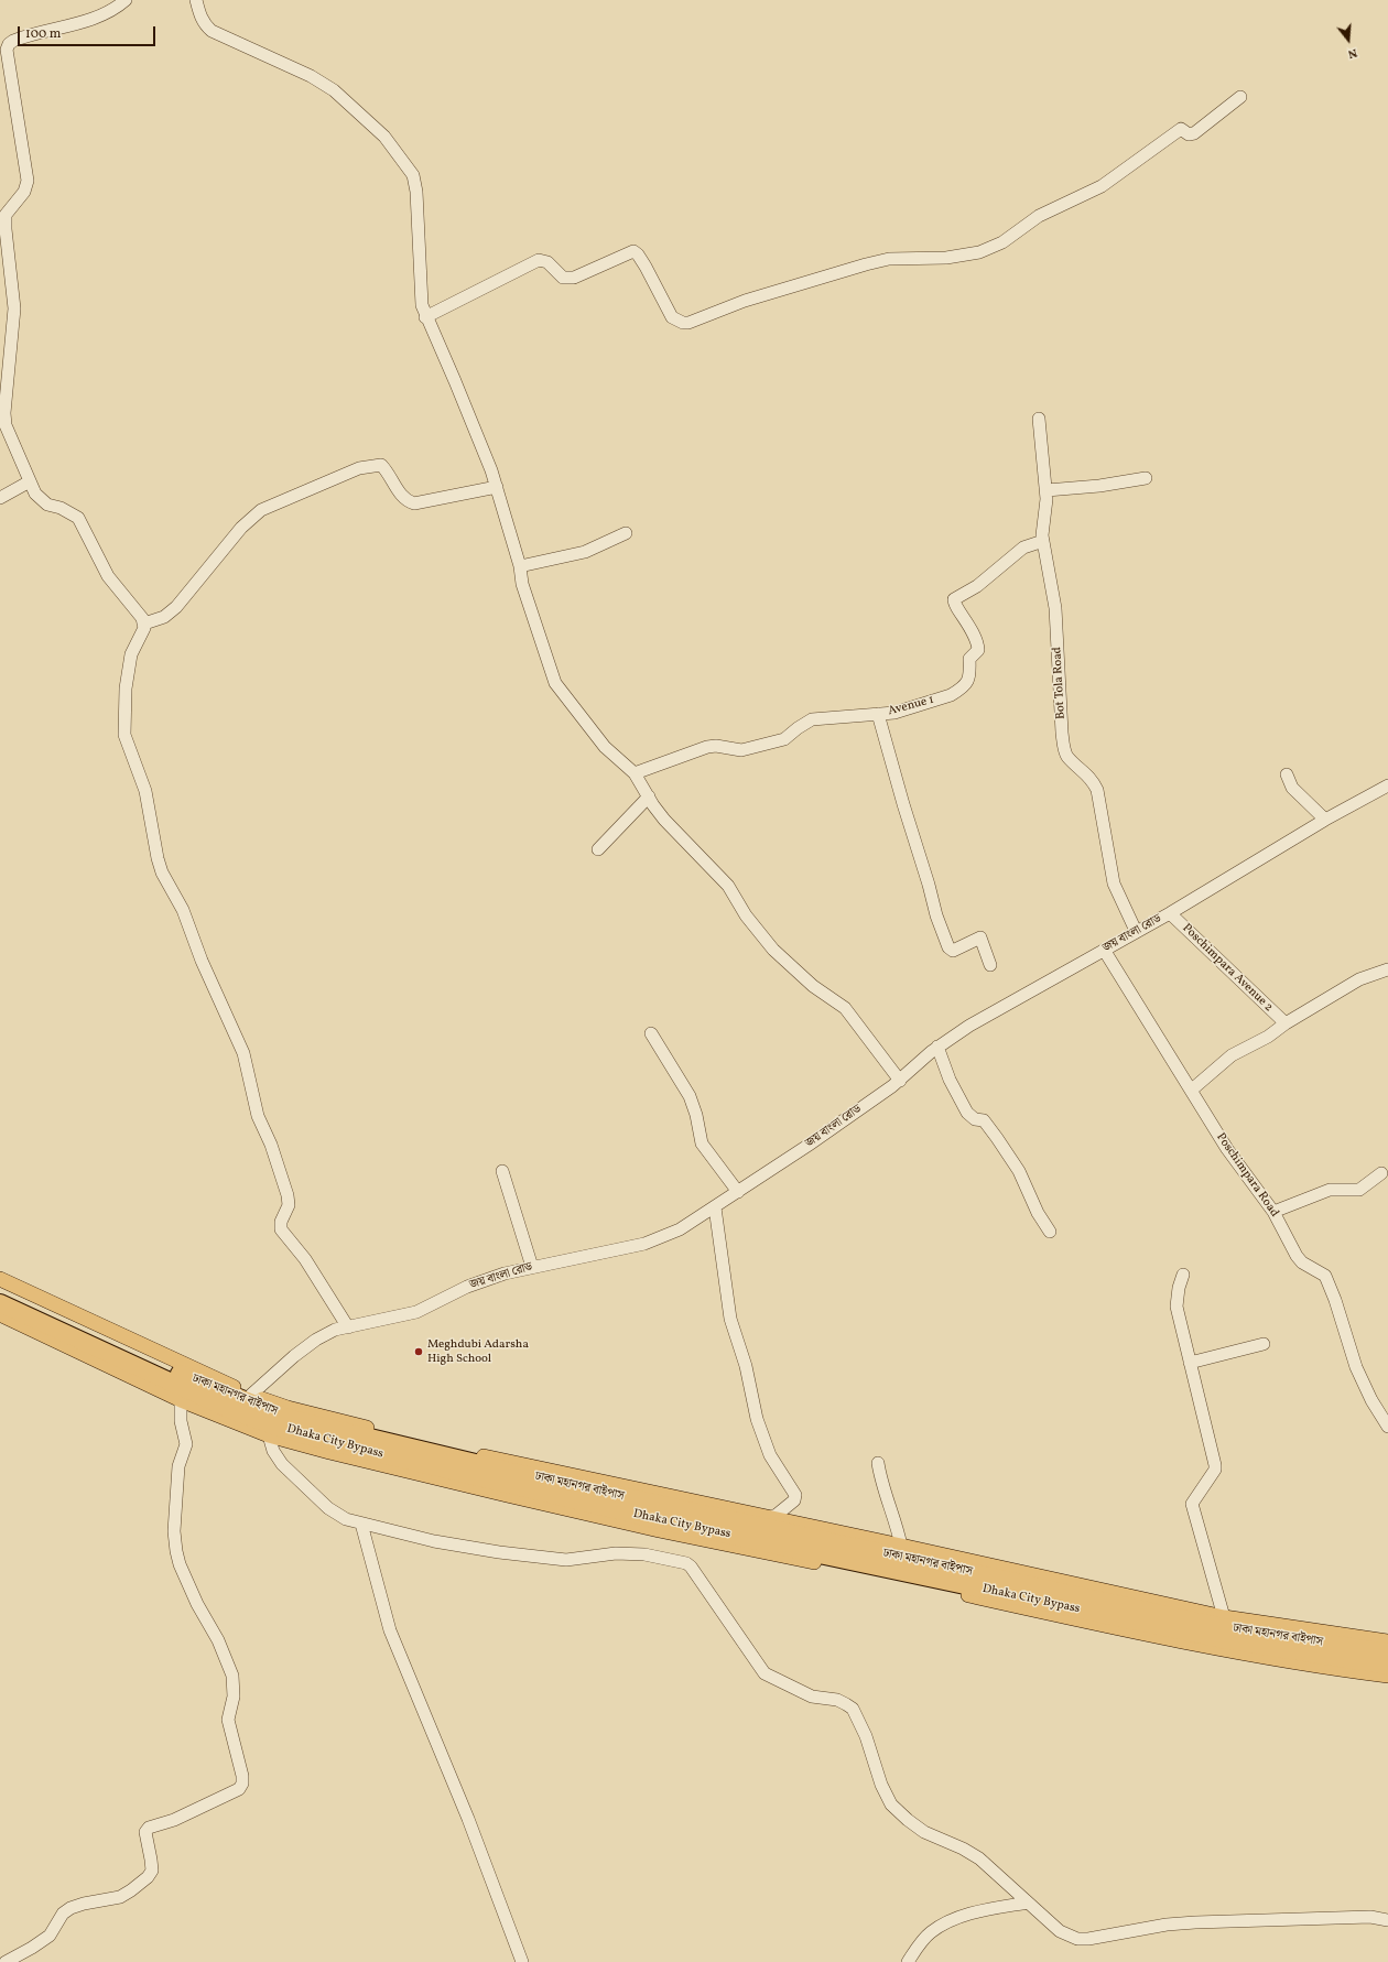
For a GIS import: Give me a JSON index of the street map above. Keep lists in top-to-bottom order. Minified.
{"streets":{"highway":["ঢাকা মহানগর বাইপাস","Dhaka City Bypass"],"street":["Bot Tola Road","Avenue 1","জয় বাংলা রোড","Poschimpara Avenue 2","Poschimpara Road"]},"crossings":[["Bot Tola Road","Avenue 1"],["Bot Tola Road","জয় বাংলা রোড"],["জয় বাংলা রোড","Poschimpara Avenue 2"],["জয় বাংলা রোড","Poschimpara Road"]],"places":["Meghdubi Adarsha High School"],"scale_bar":"100 m","north":"bottom"}
